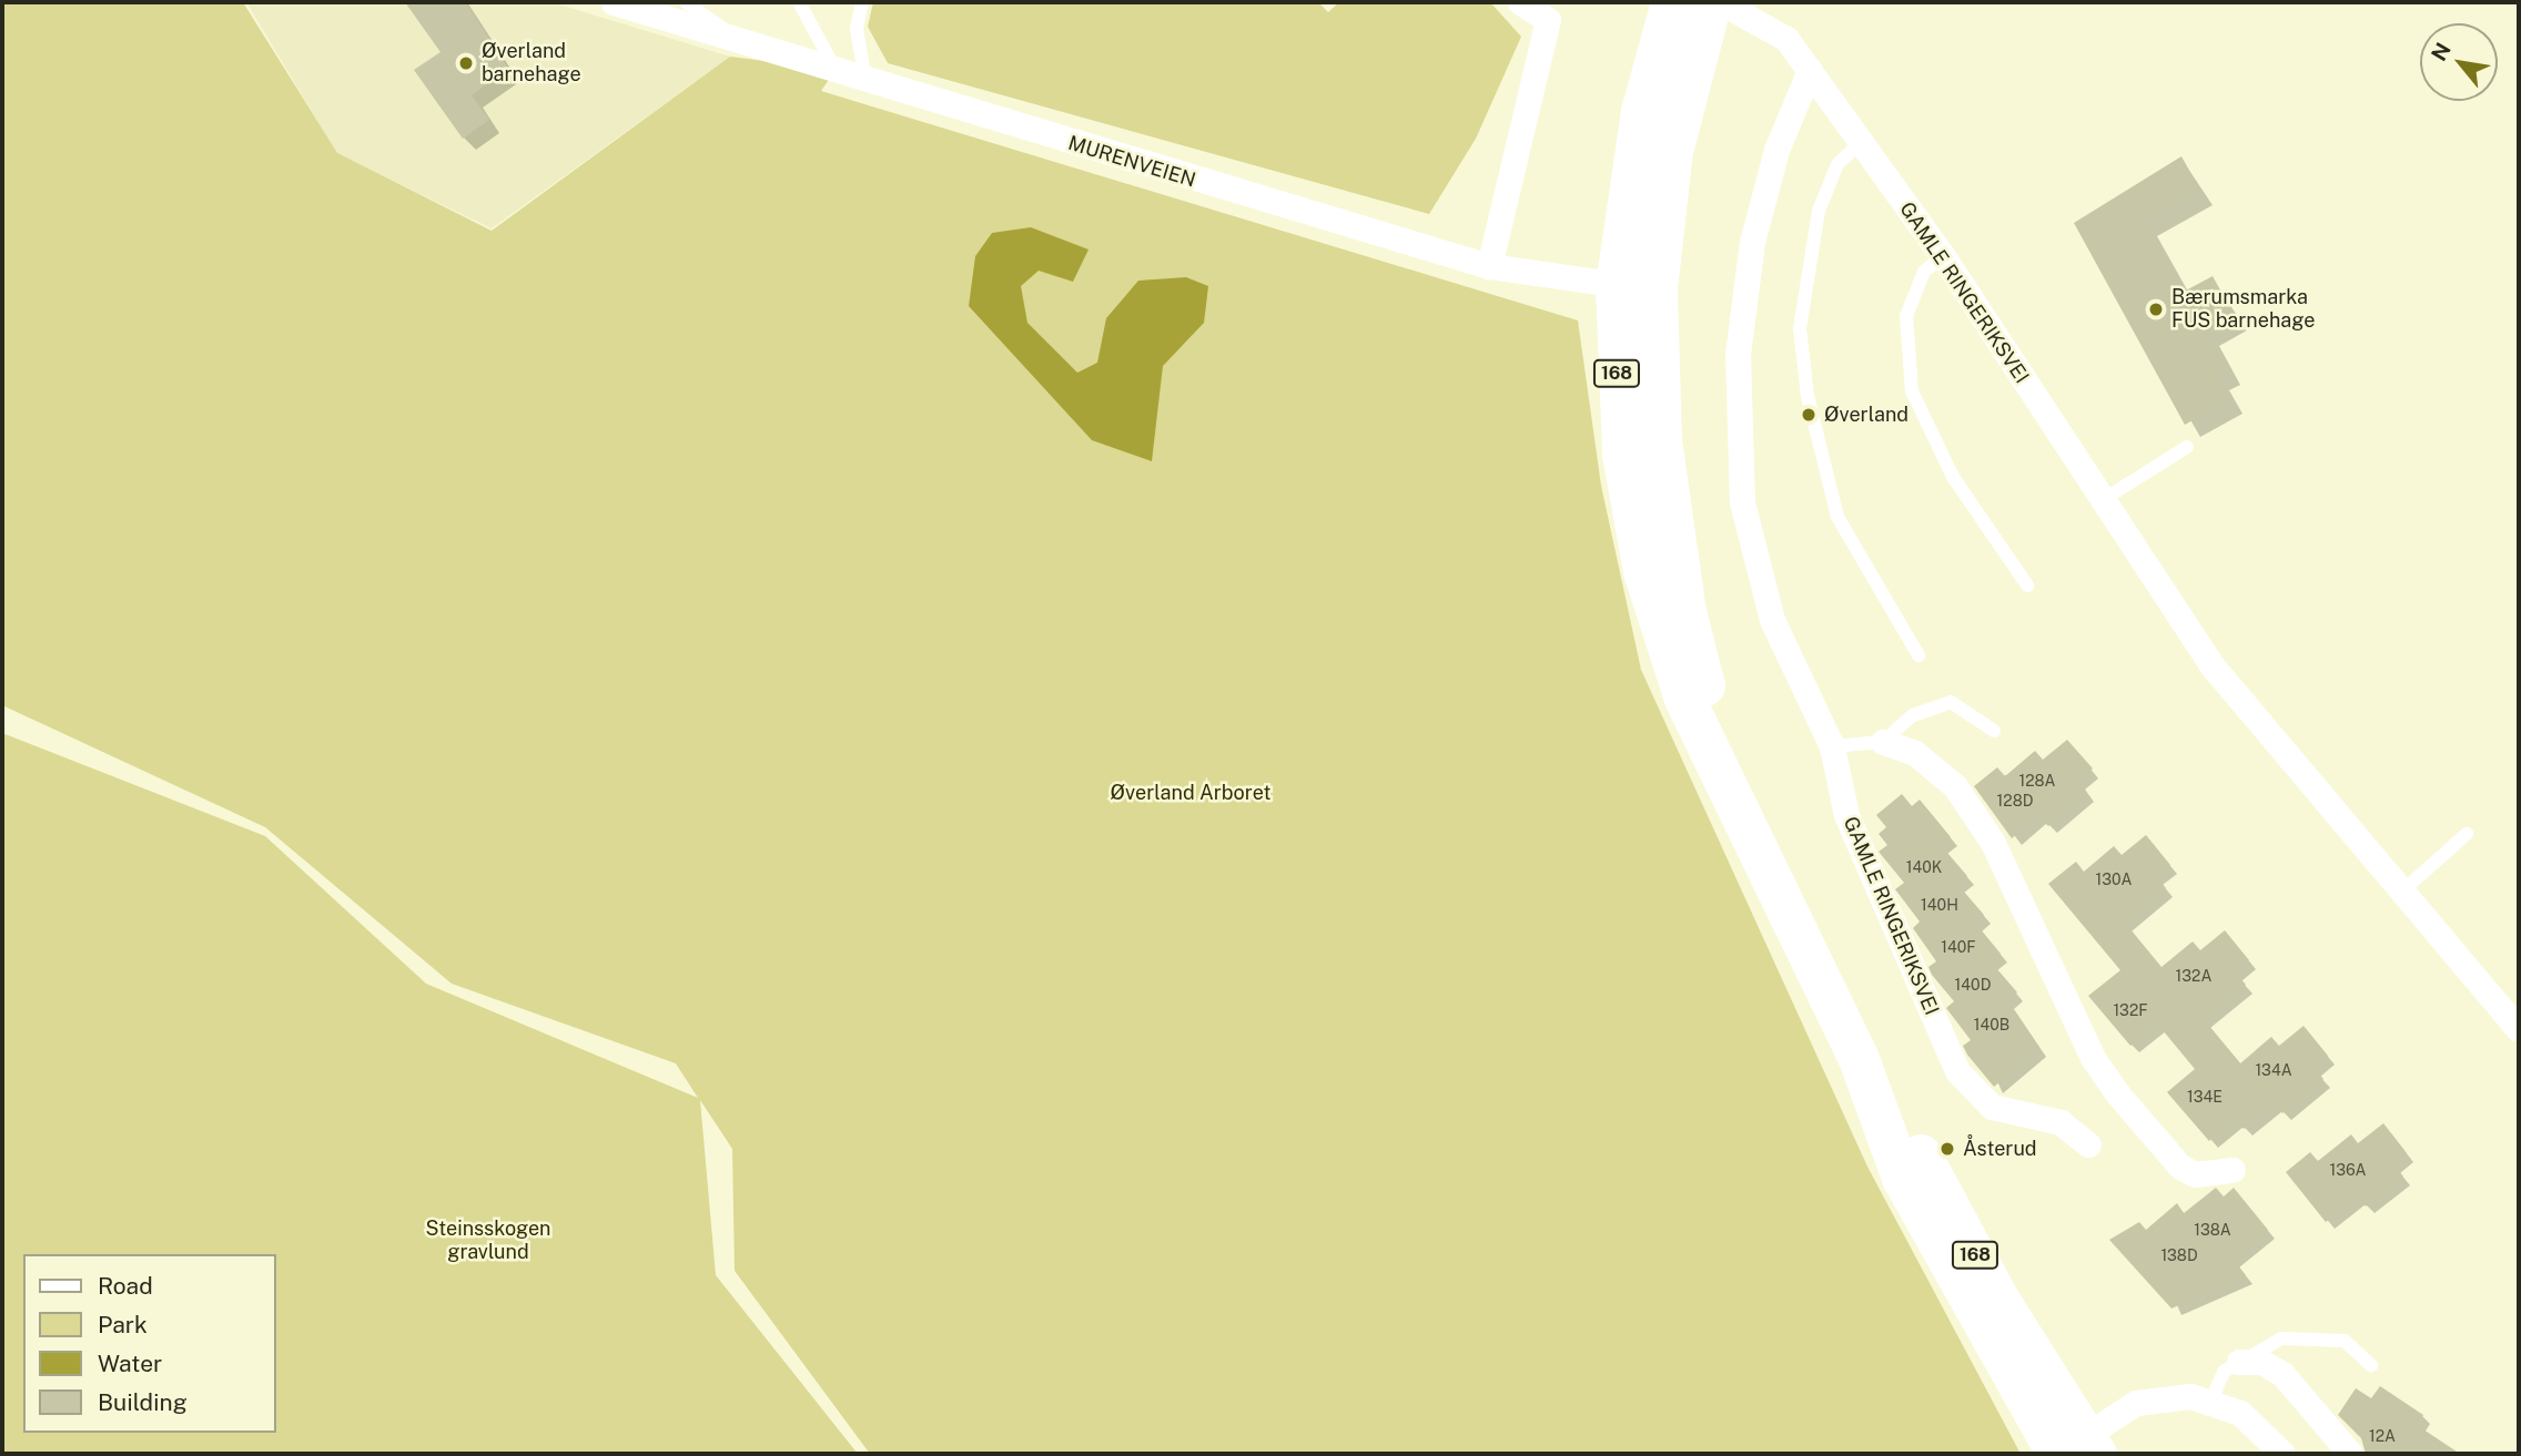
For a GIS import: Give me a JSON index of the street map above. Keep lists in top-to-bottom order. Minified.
{"streets":{"main road":["168"],"street":["MURENVEIEN","GAMLE RINGERIKSVEI"]},"crossings":[["MURENVEIEN","168"]],"parks":["Øverland Arboret","Steinsskogen gravlund"],"places":["Øverland barnehage","Bærumsmarka FUS barnehage","Øverland","Åsterud"],"house_numbers":["128A","128D","140K","130A","140H","140F","132A","140D","132F","140B","134A","134E","136A","138A","138D","12A"],"legend":["Road","Park","Water","Building"],"north":"top left"}
